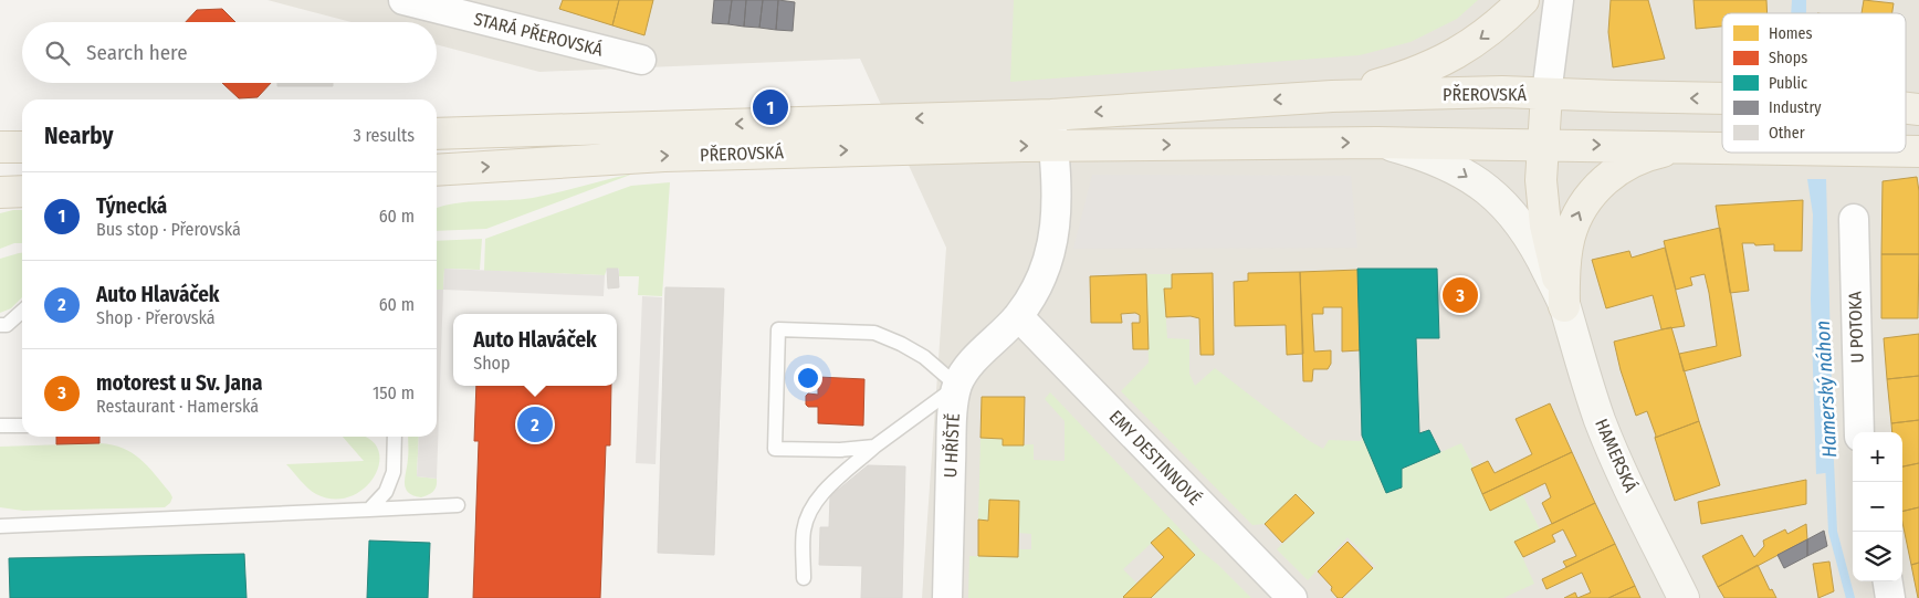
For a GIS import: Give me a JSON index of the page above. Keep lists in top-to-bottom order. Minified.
{"streets":{"main road":["PŘEROVSKÁ"],"street":["STARÁ PŘEROVSKÁ","U POTOKA","U HŘIŠTĚ","HAMERSKÁ","EMY DESTINNOVÉ"]},"crossings":[["PŘEROVSKÁ","HAMERSKÁ"],["U HŘIŠTĚ","EMY DESTINNOVÉ"]],"one_way":["HAMERSKÁ"],"water":["Hamerský náhon"],"legend":["Homes","Shops","Public","Industry","Other"],"page":{"search":"Search here","pins":["1","3","2"],"heading":["Nearby","3 results"],"list":[{"mark":"1","name":"Týnecká","note":"Bus stop · Přerovská","value":"60 m"},{"mark":"2","name":"Auto Hlaváček","note":"Shop · Přerovská","value":"60 m"},{"mark":"3","name":"motorest u Sv. Jana","note":"Restaurant · Hamerská","value":"150 m"}],"popup":["Auto Hlaváček","Shop"],"map_buttons":["+","−"]}}
